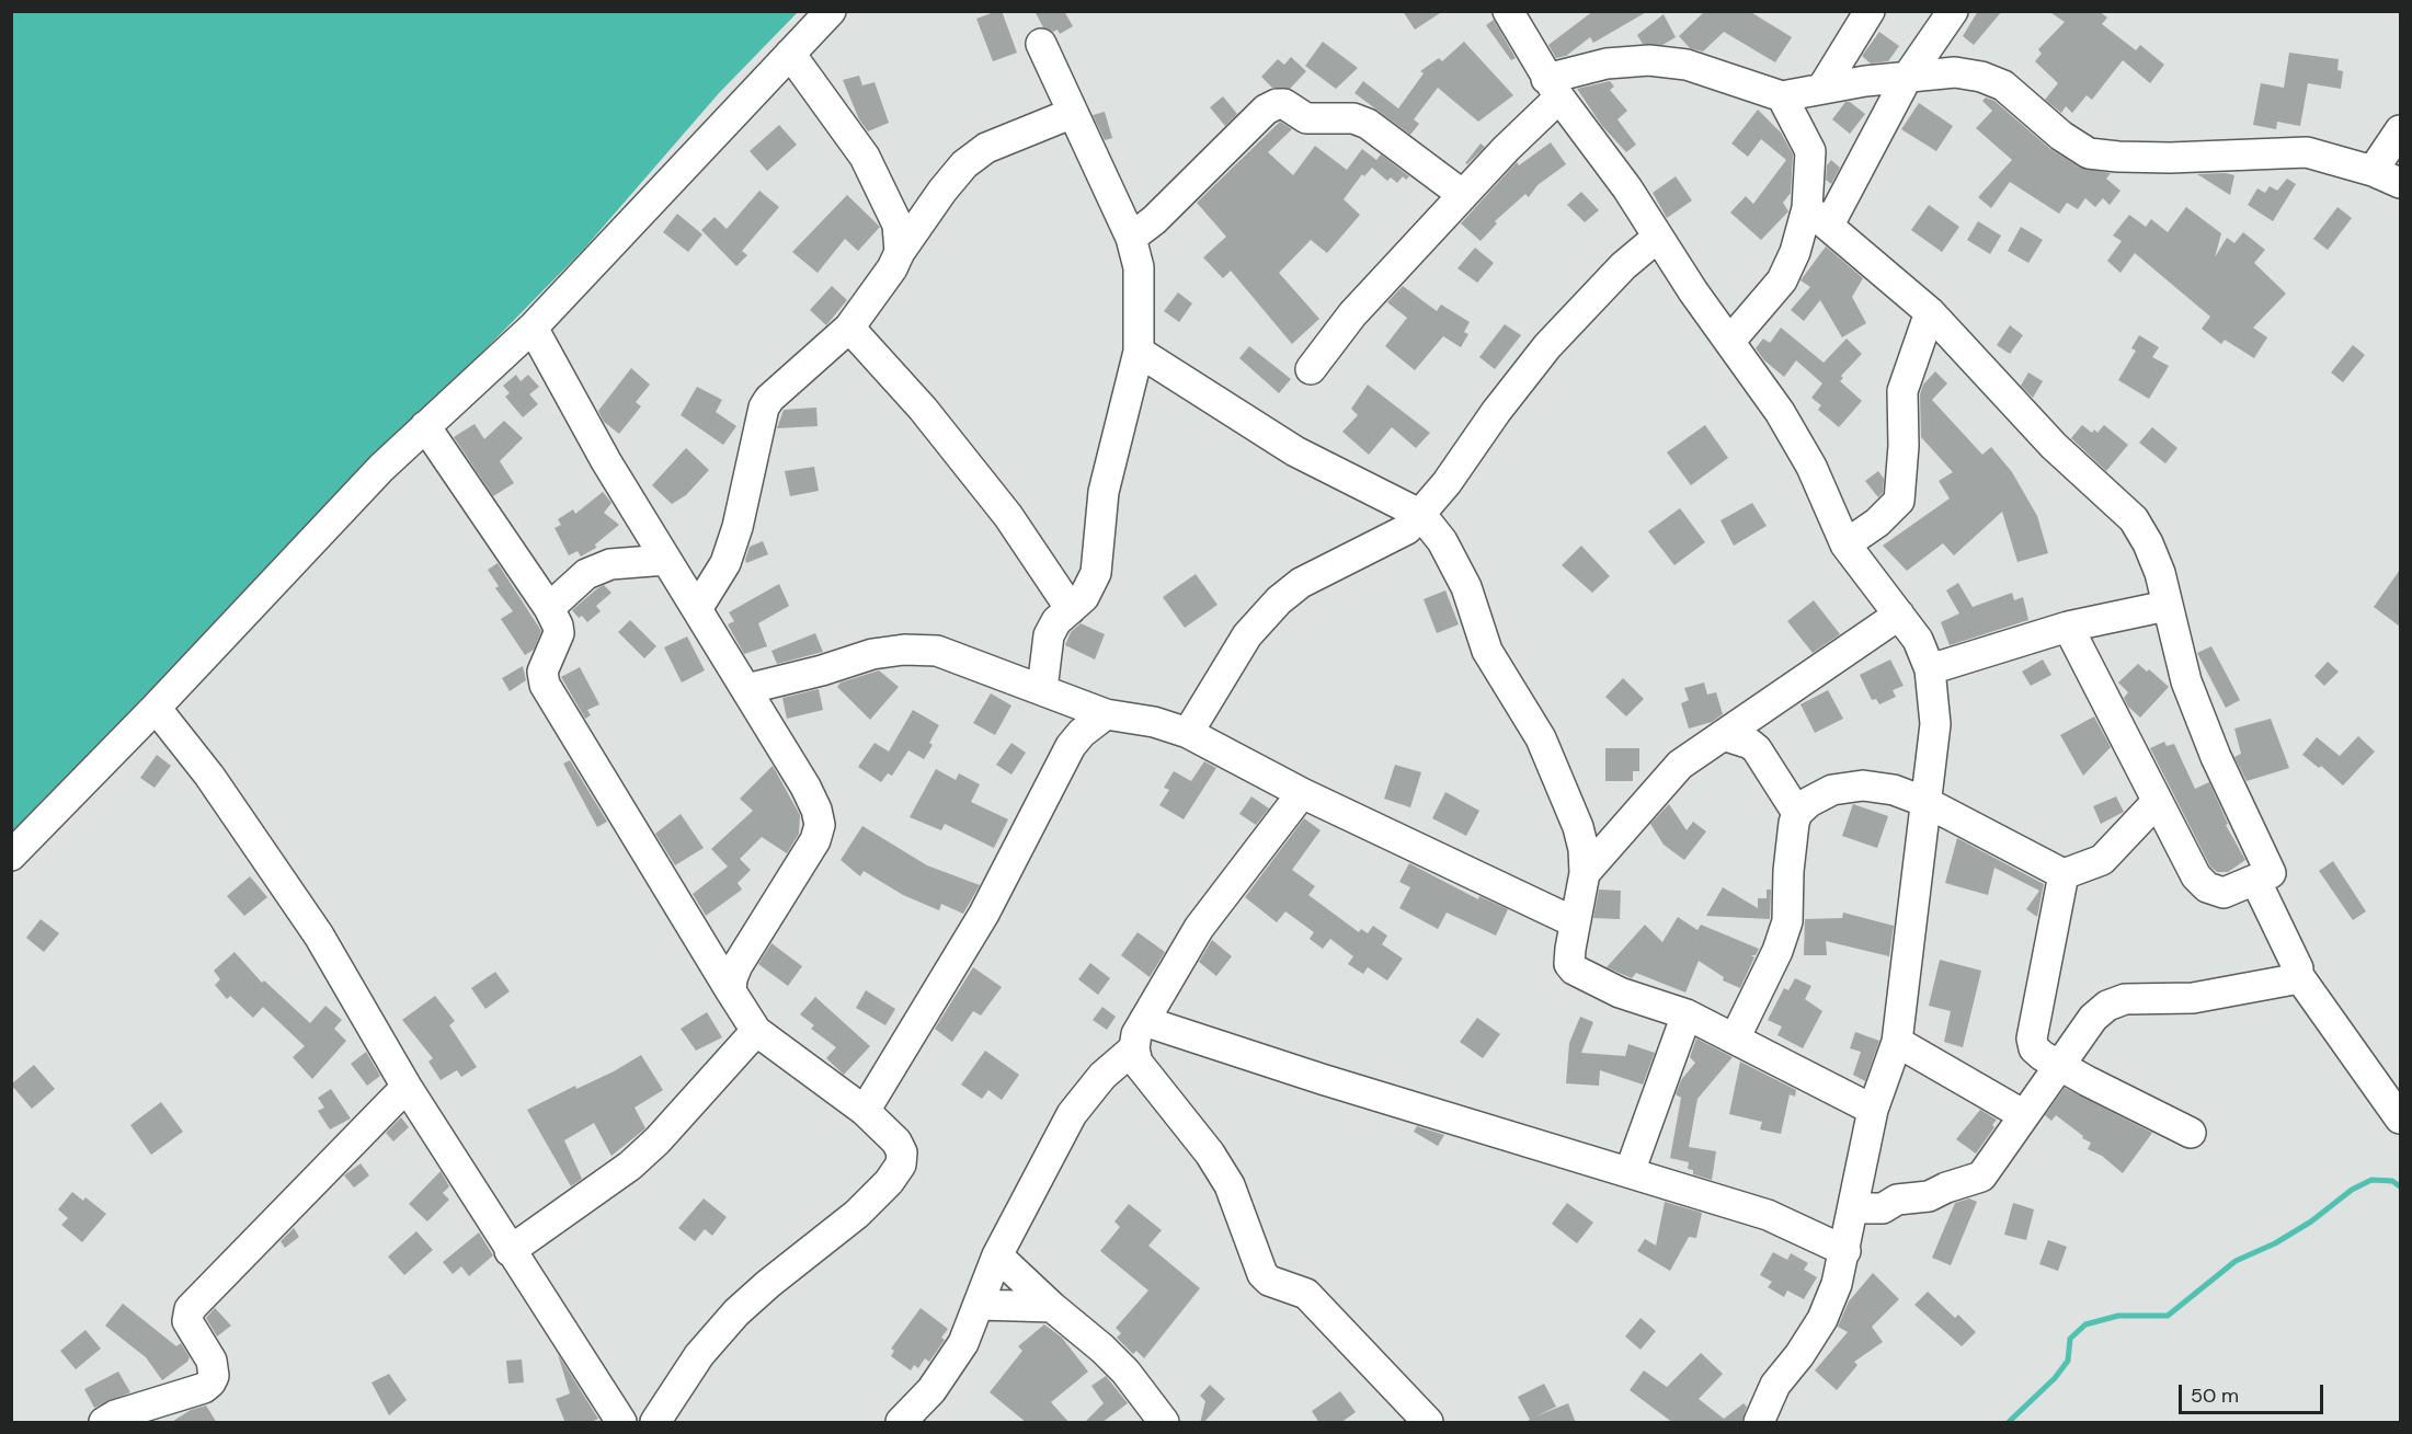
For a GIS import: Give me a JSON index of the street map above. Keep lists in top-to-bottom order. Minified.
{"scale_bar":"50 m"}
